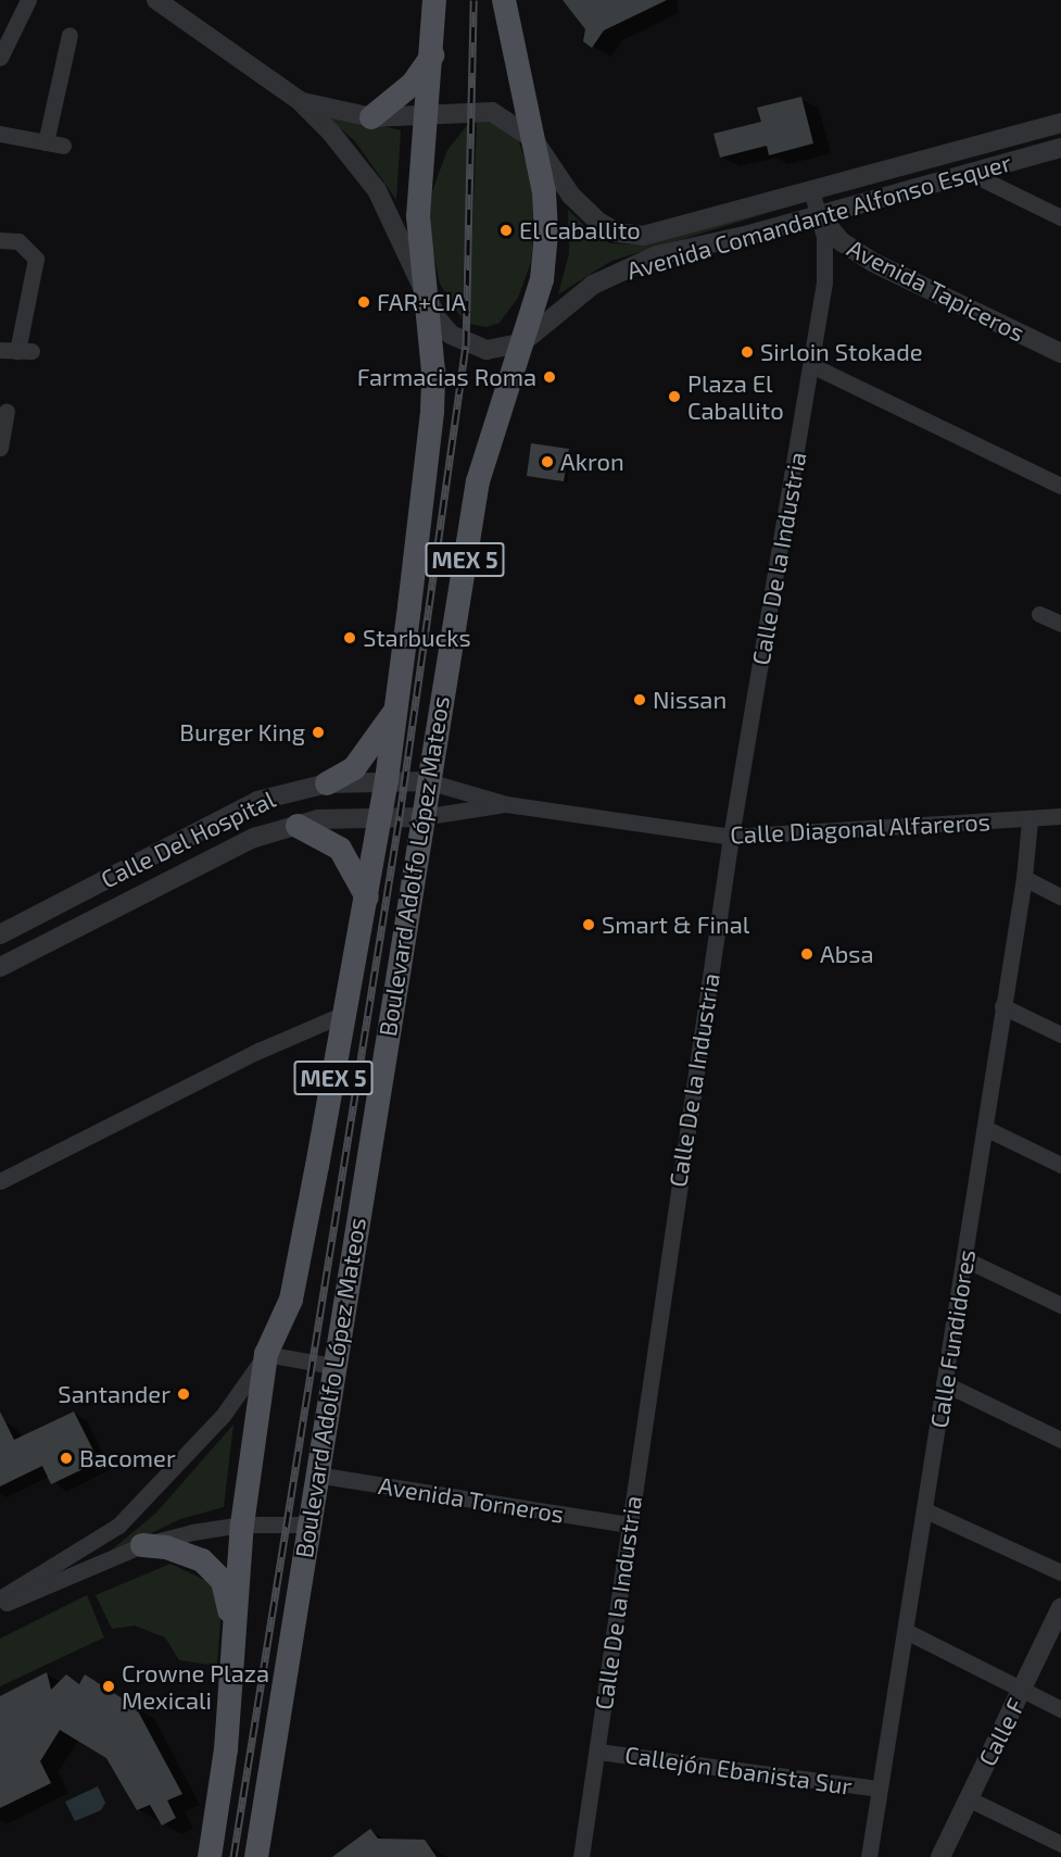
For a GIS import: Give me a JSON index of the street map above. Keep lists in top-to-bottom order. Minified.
{"streets":{"main road":["MEX 5","Boulevard Adolfo López Mateos"],"street":["Avenida Comandante Alfonso Esquer","Avenida Tapiceros","Calle De la Industria","Calle Diagonal Alfareros","Calle Del Hospital","Calle Fundidores","Avenida Torneros","Calle F","Callejón Ebanista Sur"]},"crossings":[["Avenida Comandante Alfonso Esquer","Avenida Tapiceros"],["Avenida Comandante Alfonso Esquer","Calle De la Industria"],["Avenida Comandante Alfonso Esquer","Boulevard Adolfo López Mateos"],["Avenida Tapiceros","Calle De la Industria"],["Calle De la Industria","Calle Diagonal Alfareros"],["Calle De la Industria","Avenida Torneros"],["Calle De la Industria","Callejón Ebanista Sur"],["Calle Diagonal Alfareros","Calle Del Hospital"],["Calle Diagonal Alfareros","Boulevard Adolfo López Mateos"],["Calle Diagonal Alfareros","Calle Fundidores"],["Calle Del Hospital","Boulevard Adolfo López Mateos"],["Boulevard Adolfo López Mateos","Avenida Torneros"],["Calle Fundidores","Callejón Ebanista Sur"]],"places":["El Caballito","FAR+CIA","Sirloin Stokade","Farmacias Roma","Plaza El Caballito","Akron","Starbucks","Nissan","Burger King","Smart & Final","Absa","Santander","Bacomer","Crowne Plaza Mexicali"]}
